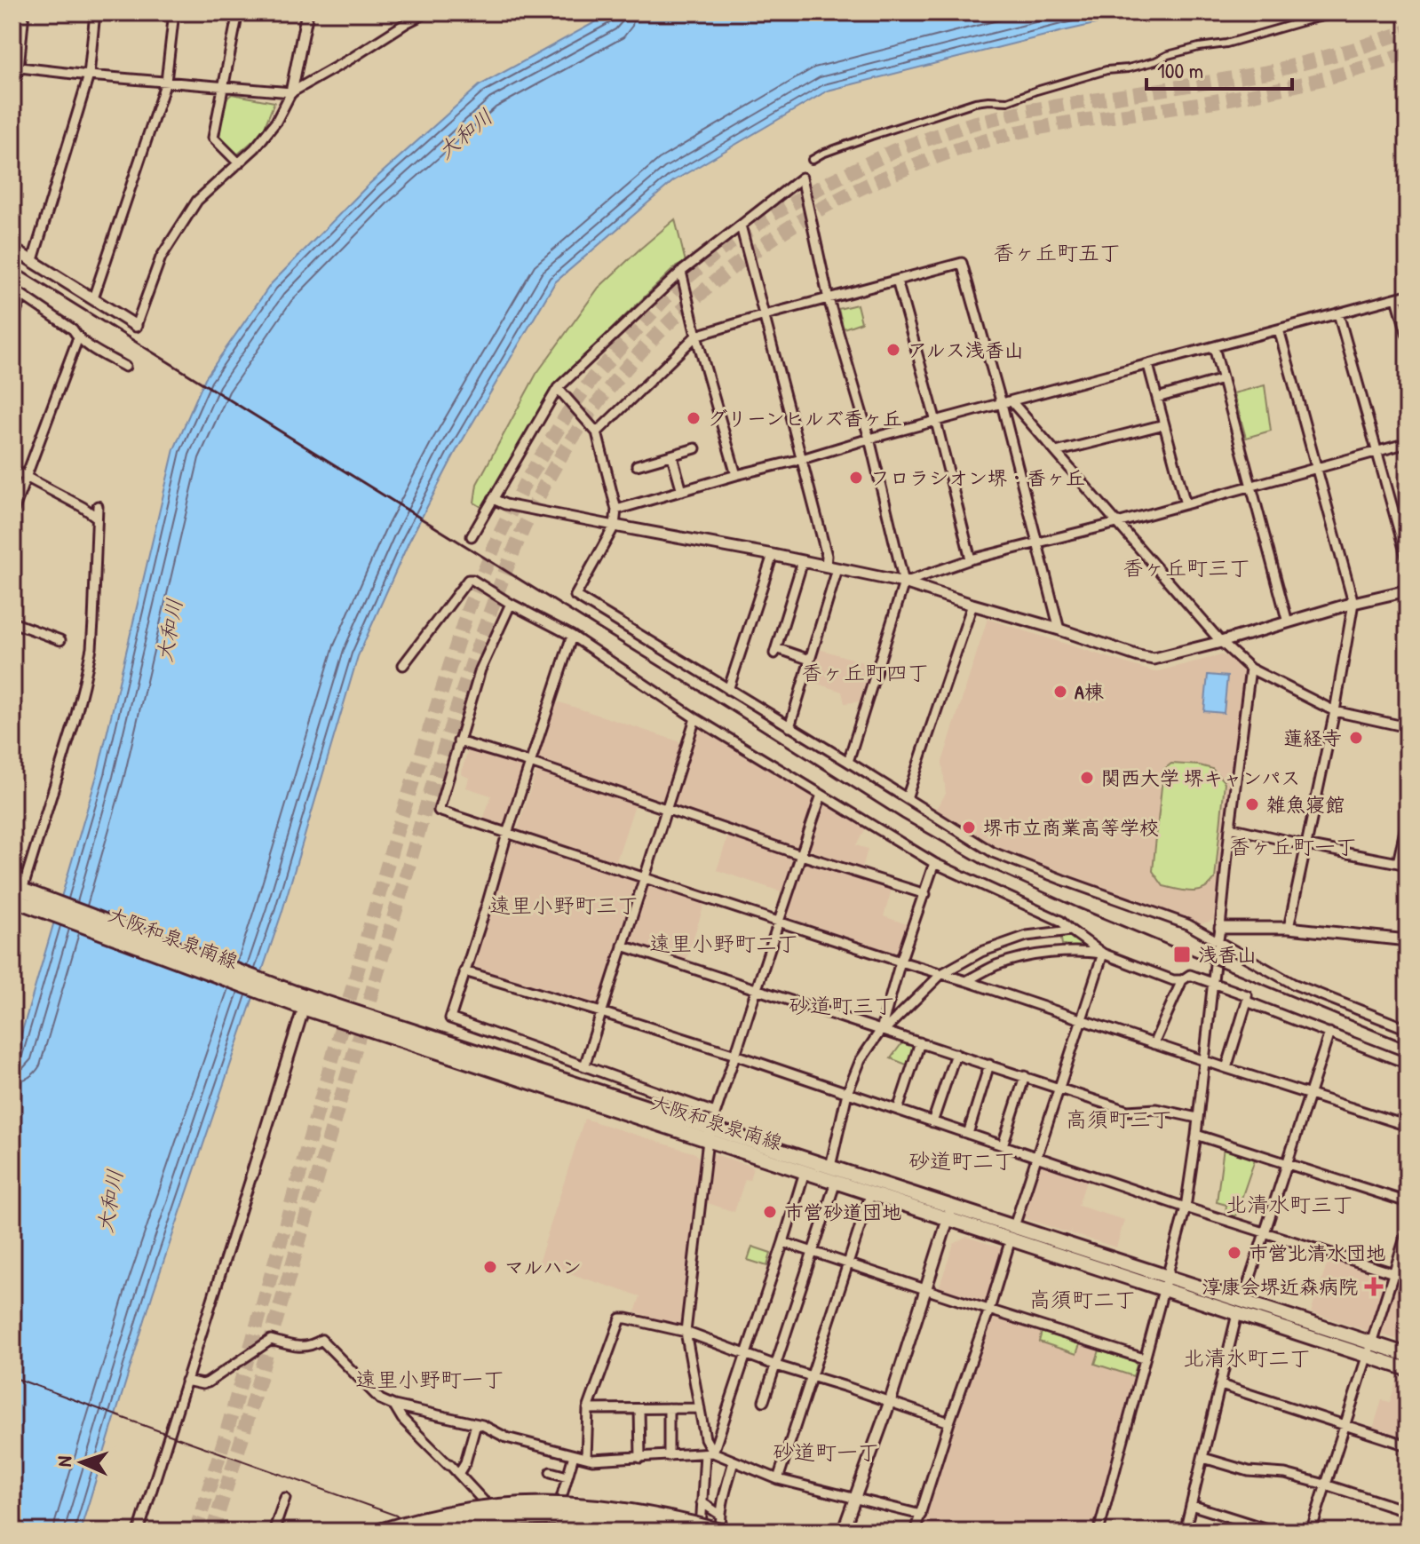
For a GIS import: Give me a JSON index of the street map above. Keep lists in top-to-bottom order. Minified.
{"streets":{"main road":["大阪和泉泉南線"]},"districts":["香ヶ丘町五丁","香ヶ丘町三丁","香ヶ丘町四丁","香ヶ丘町一丁","遠里小野町三丁","遠里小野町二丁","砂道町三丁","高須町三丁","砂道町二丁","北清水町三丁","高須町二丁","北清水町二丁","遠里小野町一丁","砂道町一丁"],"water":["大和川"],"places":{"other":["アルス浅香山","グリーンヒルズ香ヶ丘","フロラシオン堺・香ヶ丘","A棟","蓮経寺","関西大学 堺キャンパス","雑魚寝館","堺市立商業高等学校","市営砂道団地","市営北清水団地","マルハン"],"transit":["浅香山"],"health":["淳康会堺近森病院"]},"scale_bar":"100 m","north":"left"}
